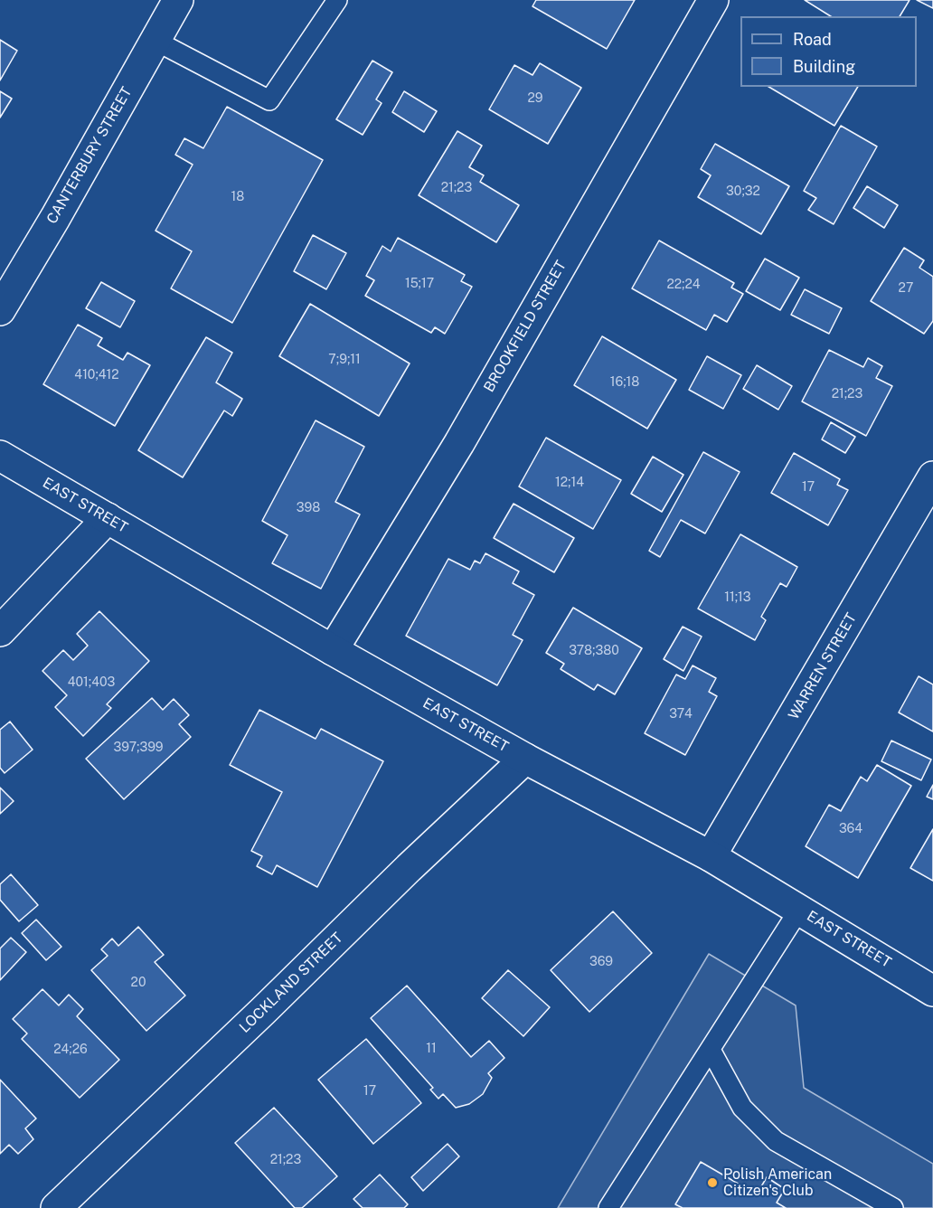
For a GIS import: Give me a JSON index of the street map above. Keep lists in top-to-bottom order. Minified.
{"streets":{"street":["CANTERBURY STREET","BROOKFIELD STREET","EAST STREET","WARREN STREET","LOCKLAND STREET"]},"crossings":[["BROOKFIELD STREET","EAST STREET"],["EAST STREET","WARREN STREET"],["EAST STREET","LOCKLAND STREET"]],"places":["Polish American Citizen's Club"],"house_numbers":["29","21;23","30;32","18","15;17","22;24","27","7;9;11","410;412","16;18","21;23","12;14","17","398","11;13","378;380","401;403","374","397;399","364","369","20","11","24;26","17","21;23"],"legend":["Road","Building"]}
